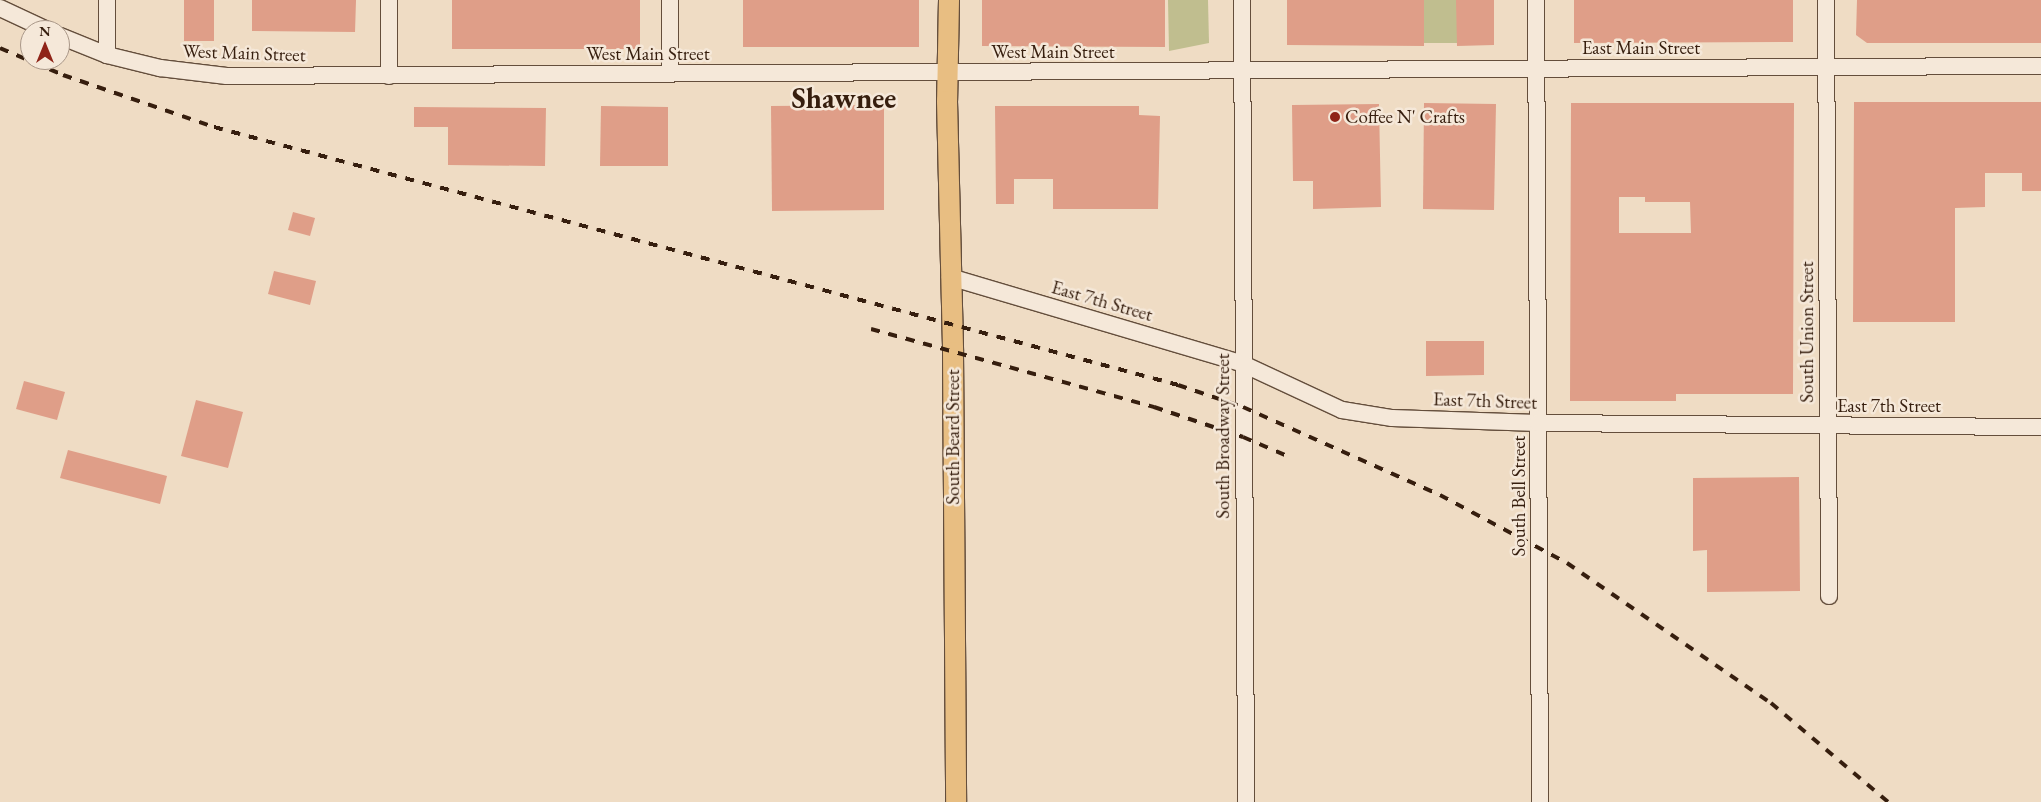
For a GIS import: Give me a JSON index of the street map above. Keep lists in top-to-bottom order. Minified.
{"streets":{"main road":["South Beard Street"],"street":["East Main Street","West Main Street","East 7th Street","South Union Street","South Broadway Street","South Bell Street"]},"crossings":[["East Main Street","West Main Street"],["East Main Street","South Union Street"],["East Main Street","South Broadway Street"],["East Main Street","South Bell Street"],["West Main Street","South Broadway Street"],["West Main Street","South Beard Street"],["East 7th Street","South Union Street"],["East 7th Street","South Broadway Street"],["East 7th Street","South Beard Street"],["East 7th Street","South Bell Street"]],"districts":["Shawnee"],"places":["Coffee N' Crafts"],"north":"top"}
